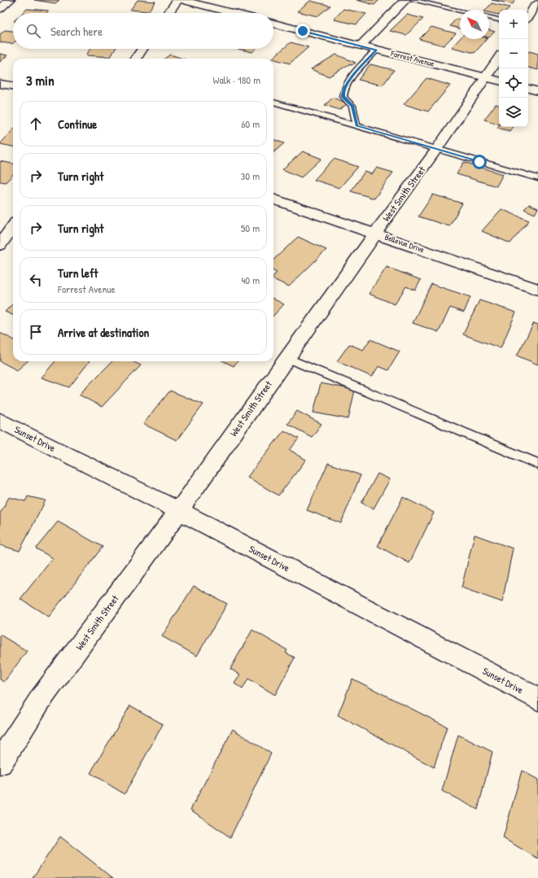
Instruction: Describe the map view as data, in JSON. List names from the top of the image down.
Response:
{
  "streets": {
    "street": [
      "Forrest Avenue",
      "West Smith Street",
      "Bellevue Drive",
      "Sunset Drive"
    ]
  },
  "crossings": [
    ["Forrest Avenue", "West Smith Street"],
    ["West Smith Street", "Bellevue Drive"],
    ["West Smith Street", "Sunset Drive"]
  ],
  "north": "top left",
  "page": {
    "map_buttons": ["+", "−"],
    "search": "Search here",
    "heading": ["3 min", "Walk · 180 m"],
    "list": [
      ["Continue", "60 m"],
      ["Turn right", "30 m"],
      ["Turn right", "50 m"],
      ["Turn left", "Forrest Avenue", "40 m"],
      "Arrive at destination"
    ]
  }
}
